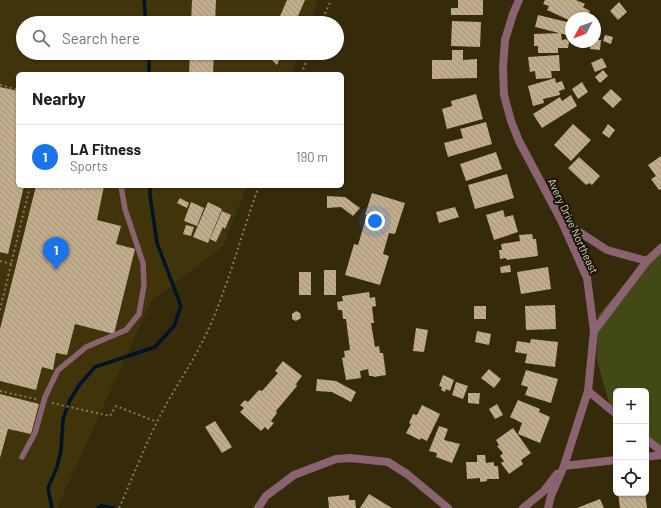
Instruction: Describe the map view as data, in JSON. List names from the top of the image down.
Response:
{
  "streets": {
    "street": ["Avery Drive Northeast"]
  },
  "north": "bottom left",
  "page": {
    "search": "Search here",
    "heading": "Nearby",
    "list": [
      {
        "mark": "1",
        "name": "LA Fitness",
        "note": "Sports",
        "value": "190 m"
      }
    ],
    "pins": "1",
    "map_buttons": ["+", "−"]
  }
}
